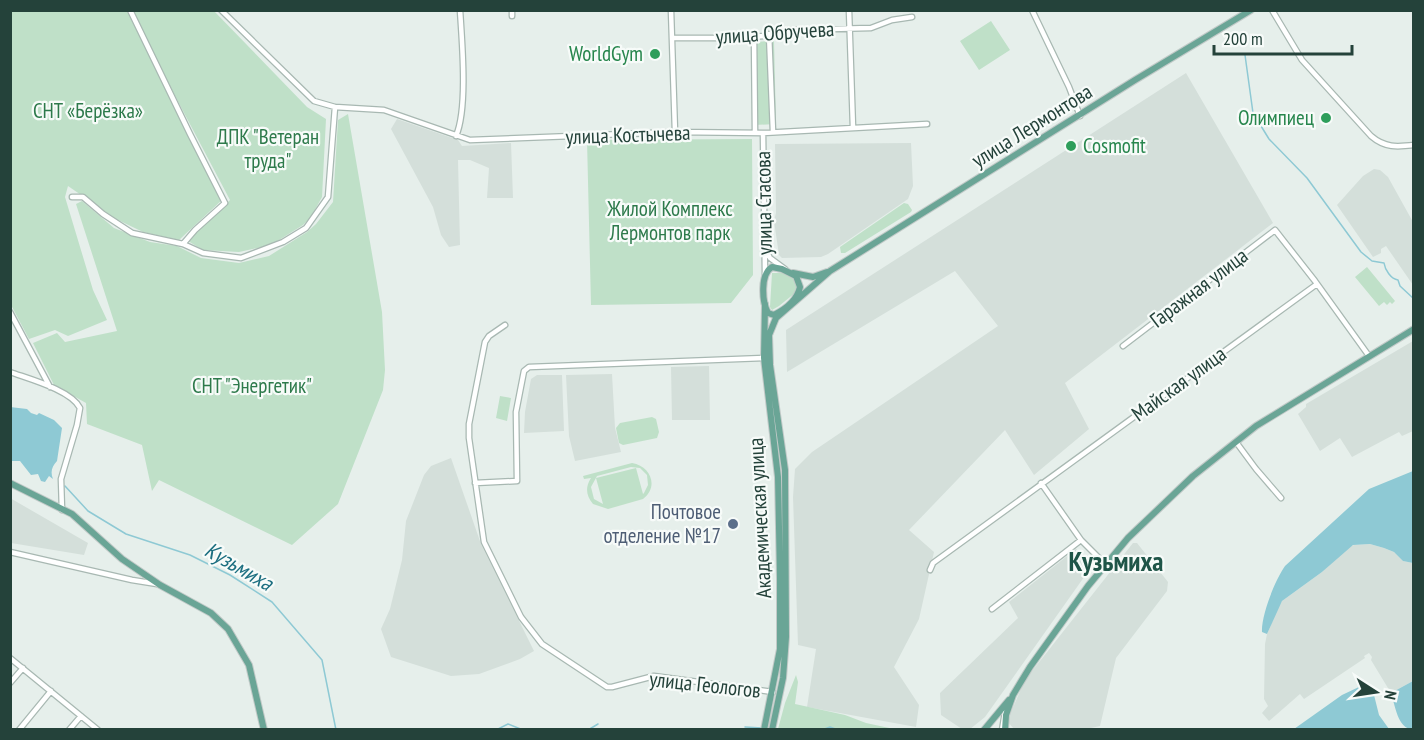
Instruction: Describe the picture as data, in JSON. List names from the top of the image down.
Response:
{
  "streets": {
    "main road": ["улица Лермонтова", "Академическая улица"],
    "street": [
      "улица Обручева",
      "улица Костычева",
      "улица Стасова",
      "Гаражная улица",
      "Майская улица",
      "улица Геологов"
    ]
  },
  "crossings": [
    ["улица Обручева", "улица Стасова"],
    ["улица Лермонтова", "улица Стасова"],
    ["улица Лермонтова", "Академическая улица"],
    ["улица Костычева", "улица Стасова"],
    ["улица Стасова", "Академическая улица"],
    ["Гаражная улица", "Майская улица"],
    ["Академическая улица", "улица Геологов"]
  ],
  "districts": ["Кузьмиха"],
  "water": ["Кузьмиха"],
  "parks": [
    "СНТ «Берёзка»",
    "ДПК \"Ветеран труда\"",
    "Жилой Комплекс Лермонтов парк",
    "СНТ \"Энергетик\""
  ],
  "places": [
    "WorldGym",
    "Олимпиец",
    "Cosmofit",
    "Почтовое отделение №17"
  ],
  "scale_bar": "200 m",
  "north": "right"
}
